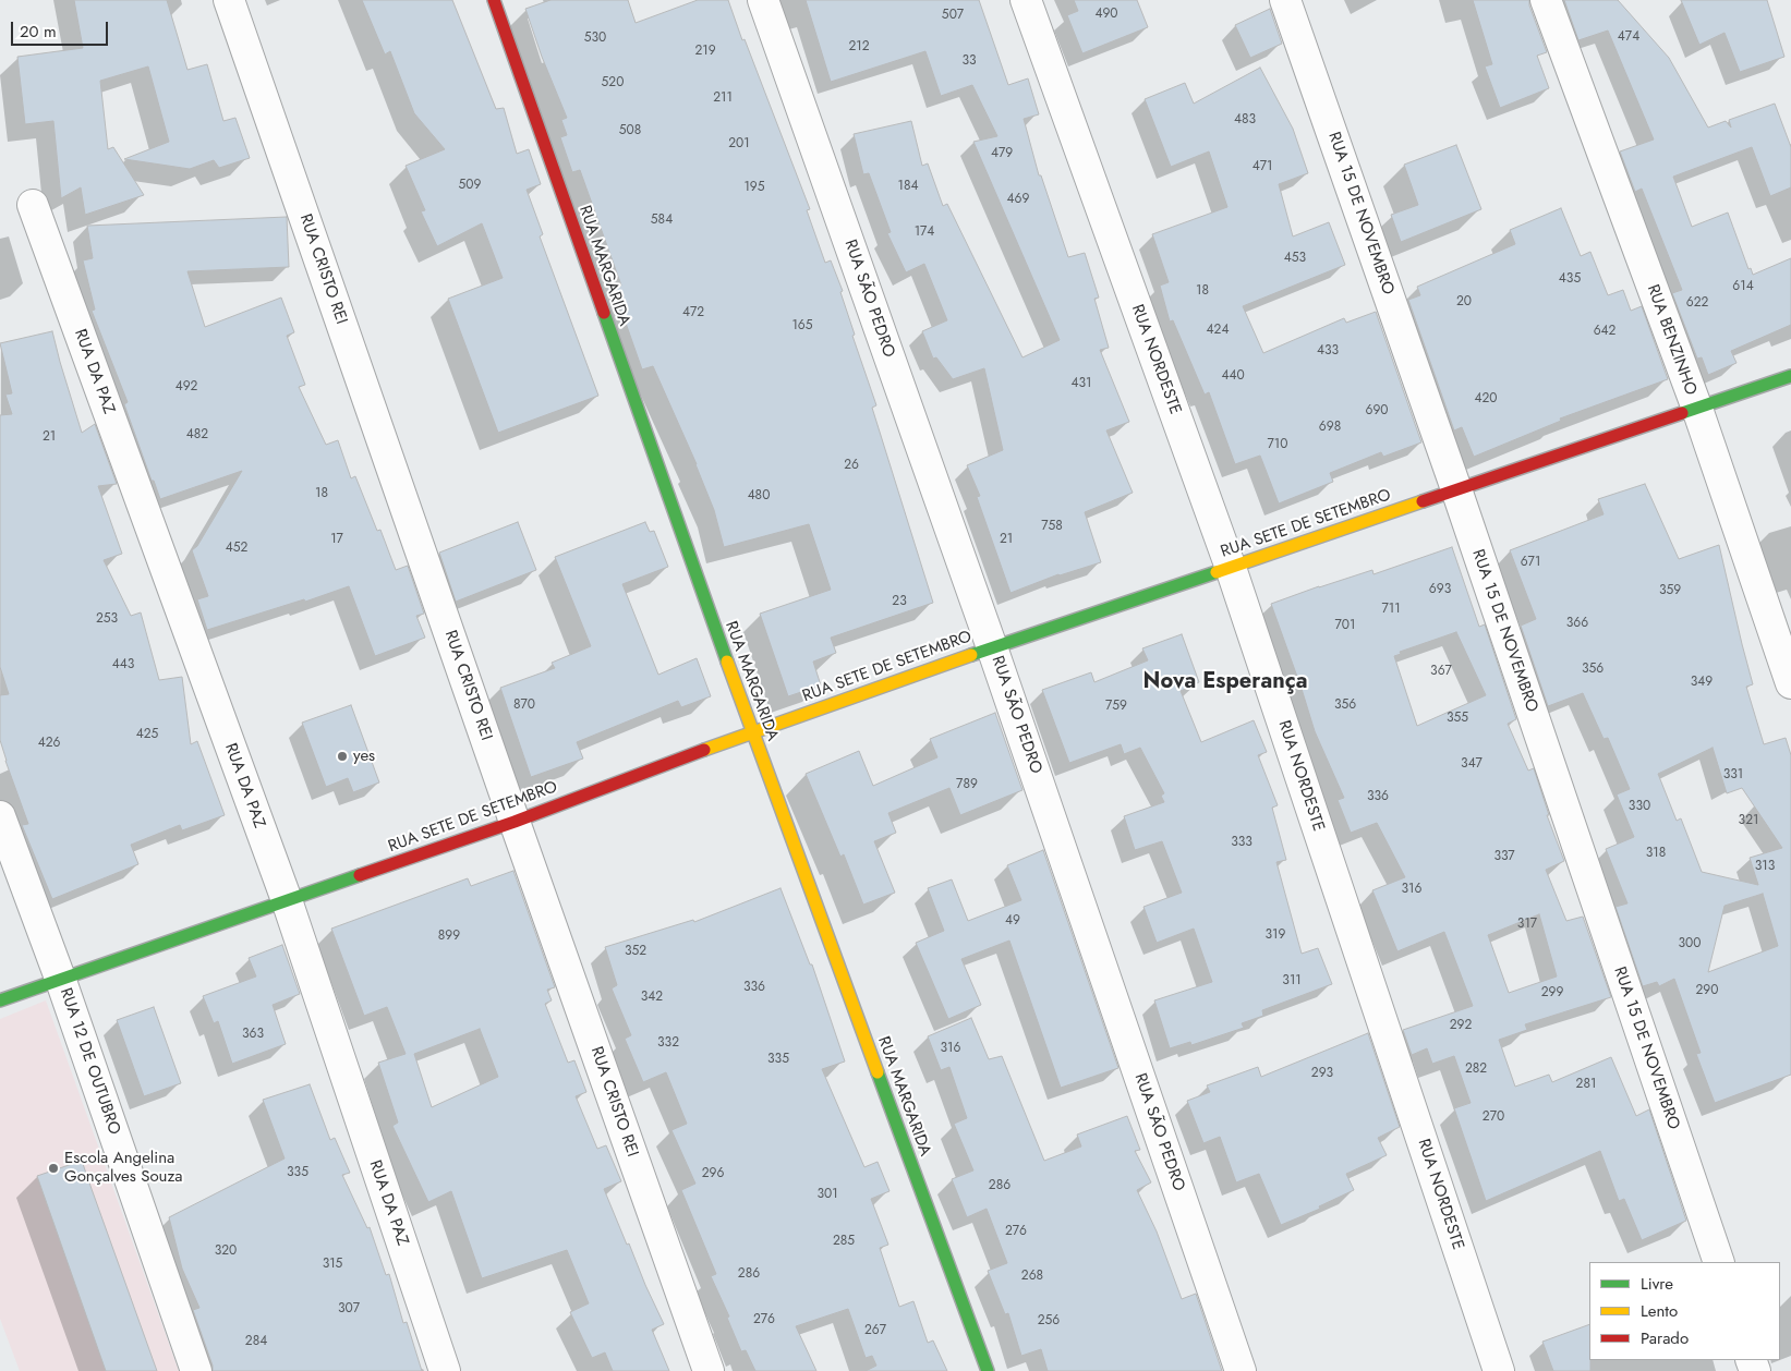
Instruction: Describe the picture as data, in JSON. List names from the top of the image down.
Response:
{
  "streets": {
    "street": [
      "RUA 15 DE NOVEMBRO",
      "RUA MARGARIDA",
      "RUA CRISTO REI",
      "RUA SÃO PEDRO",
      "RUA BENZINHO",
      "RUA NORDESTE",
      "RUA DA PAZ",
      "RUA SETE DE SETEMBRO",
      "RUA 12 DE OUTUBRO"
    ]
  },
  "crossings": [
    ["RUA 15 DE NOVEMBRO", "RUA SETE DE SETEMBRO"],
    ["RUA MARGARIDA", "RUA SETE DE SETEMBRO"],
    ["RUA CRISTO REI", "RUA SETE DE SETEMBRO"],
    ["RUA SÃO PEDRO", "RUA SETE DE SETEMBRO"],
    ["RUA BENZINHO", "RUA SETE DE SETEMBRO"],
    ["RUA NORDESTE", "RUA SETE DE SETEMBRO"],
    ["RUA DA PAZ", "RUA SETE DE SETEMBRO"],
    ["RUA SETE DE SETEMBRO", "RUA 12 DE OUTUBRO"]
  ],
  "districts": ["Nova Esperança"],
  "places": ["yes", "Escola Angelina Gonçalves Souza"],
  "house_numbers": [
    "490",
    "507",
    "474",
    "530",
    "212",
    "219",
    "33",
    "520",
    "211",
    "483",
    "508",
    "201",
    "479",
    "471",
    "509",
    "184",
    "195",
    "469",
    "584",
    "174",
    "453",
    "435",
    "614",
    "18",
    "20",
    "622",
    "472",
    "165",
    "424",
    "642",
    "433",
    "440",
    "431",
    "492",
    "420",
    "690",
    "698",
    "482",
    "21",
    "710",
    "26",
    "18",
    "480",
    "758",
    "17",
    "21",
    "452",
    "671",
    "693",
    "359",
    "23",
    "711",
    "253",
    "366",
    "701",
    "443",
    "356",
    "367",
    "349",
    "870",
    "356",
    "759",
    "355",
    "425",
    "426",
    "347",
    "331",
    "789",
    "336",
    "330",
    "321",
    "333",
    "318",
    "337",
    "313",
    "316",
    "49",
    "317",
    "319",
    "899",
    "300",
    "352",
    "311",
    "336",
    "290",
    "299",
    "342",
    "292",
    "363",
    "332",
    "316",
    "335",
    "282",
    "293",
    "281",
    "270",
    "335",
    "296",
    "286",
    "301",
    "276",
    "285",
    "320",
    "315",
    "286",
    "268",
    "307",
    "276",
    "256",
    "267",
    "284"
  ],
  "legend": ["Livre", "Lento", "Parado"],
  "scale_bar": "20 m"
}
